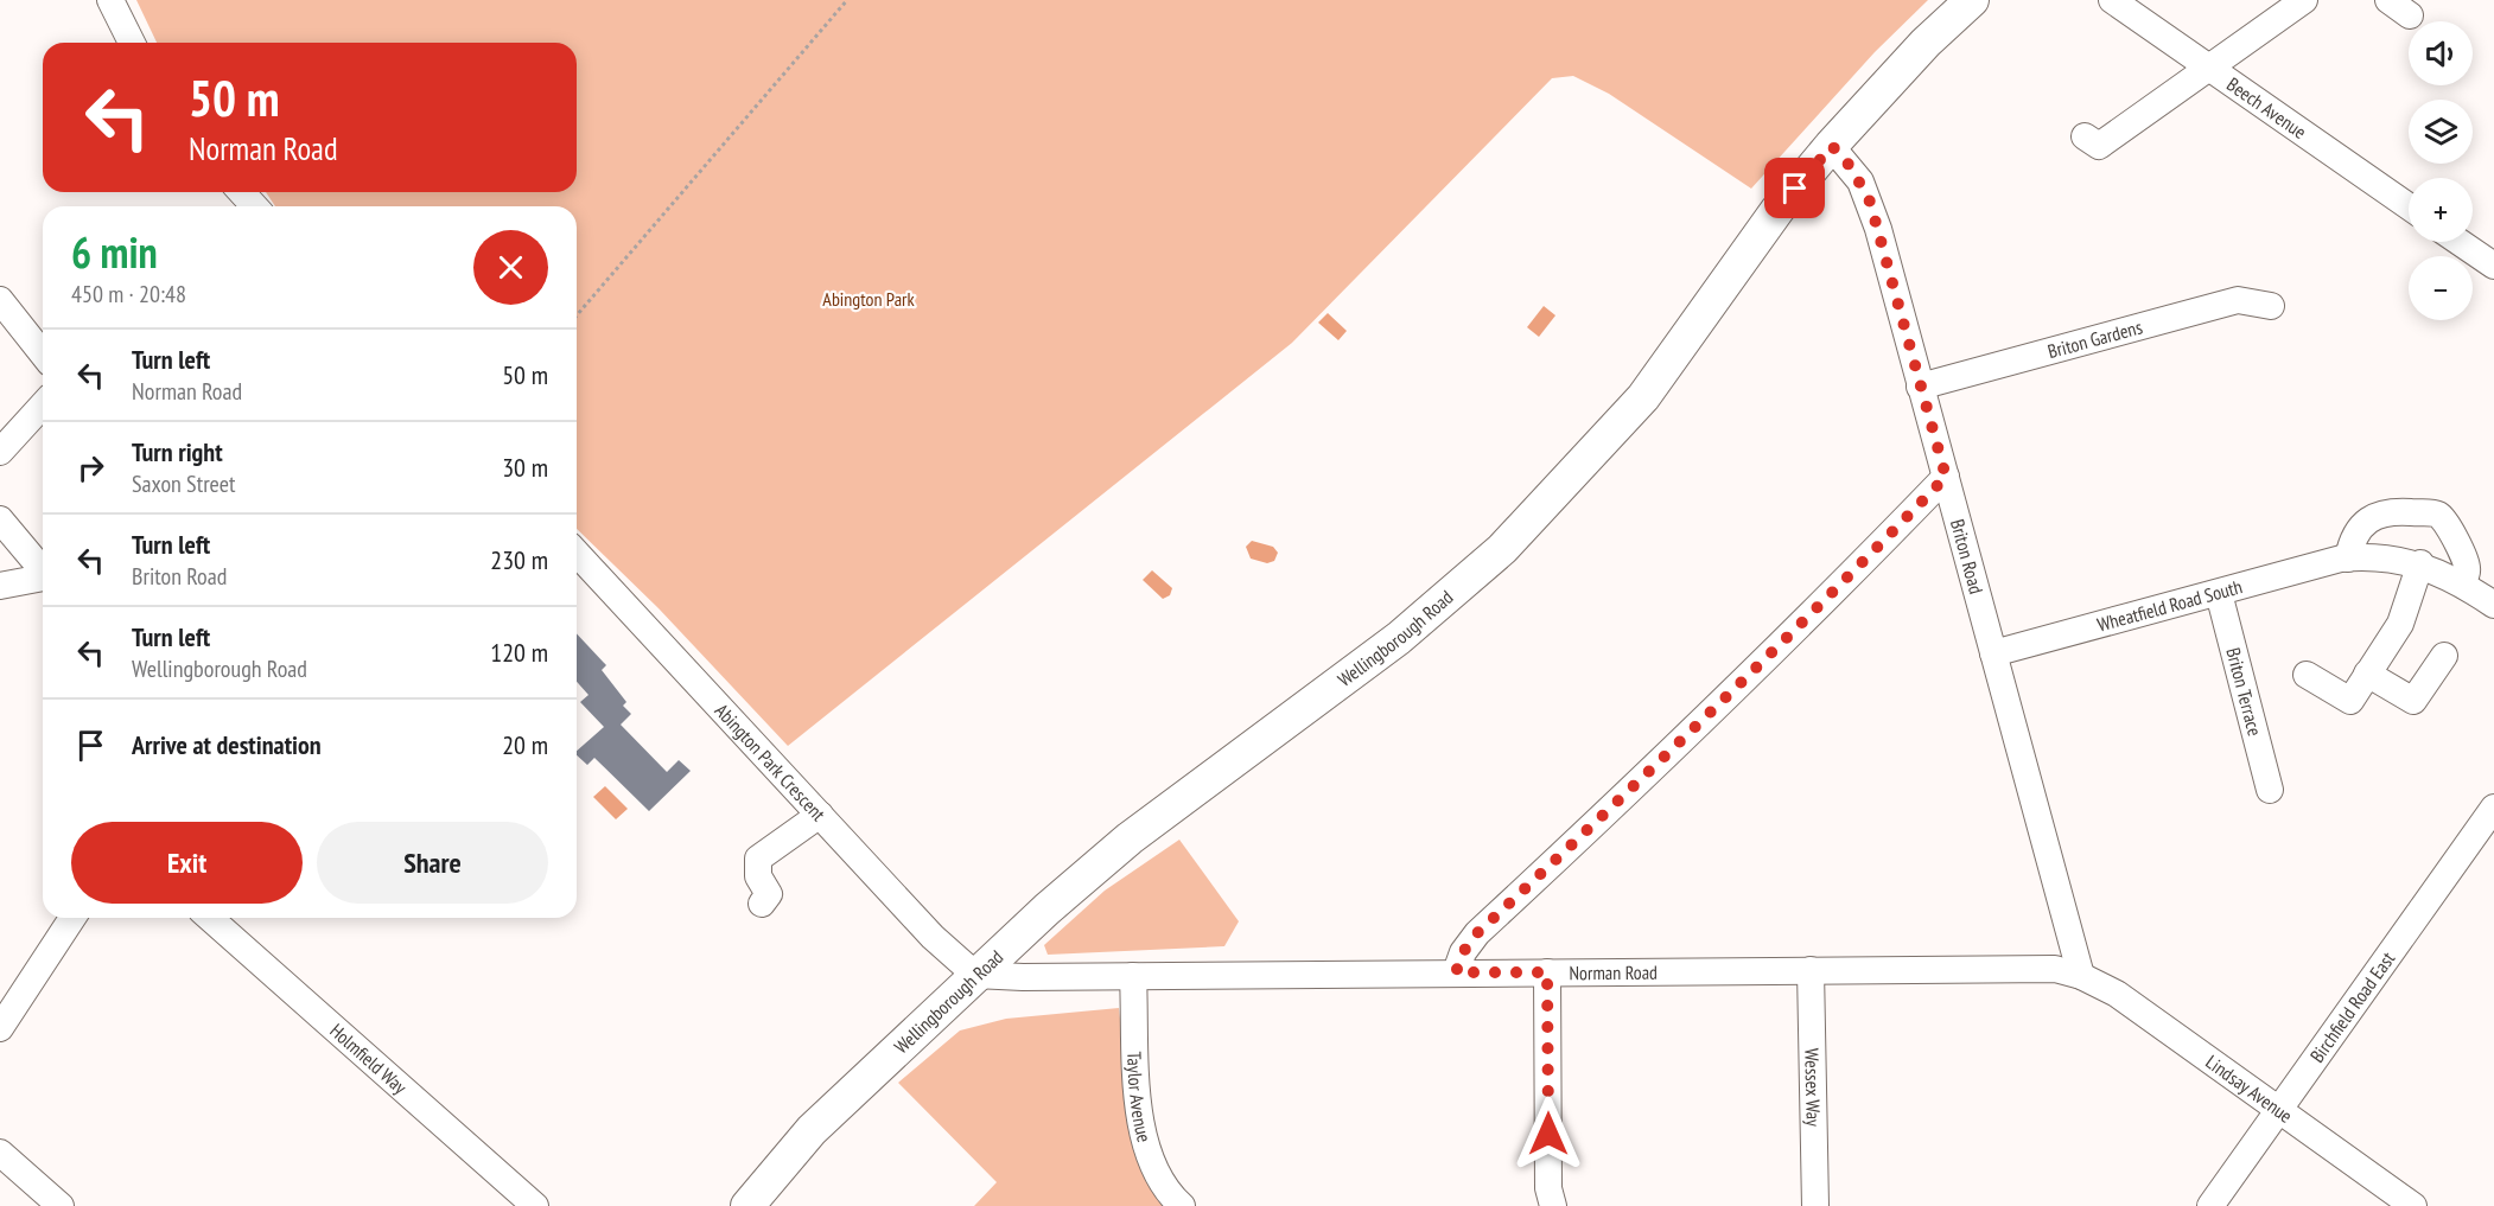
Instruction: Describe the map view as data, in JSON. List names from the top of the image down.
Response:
{
  "streets": {
    "main road": ["Wellingborough Road"],
    "street": [
      "Beech Avenue",
      "Briton Gardens",
      "Briton Road",
      "Wheatfield Road South",
      "Briton Terrace",
      "Abington Park Crescent",
      "Norman Road",
      "Birchfield Road East",
      "Holmfield Way",
      "Wessex Way",
      "Lindsay Avenue",
      "Taylor Avenue"
    ]
  },
  "crossings": [
    ["Briton Gardens", "Briton Road"],
    ["Briton Road", "Wheatfield Road South"],
    ["Briton Road", "Wellingborough Road"],
    ["Briton Road", "Norman Road"],
    ["Briton Road", "Lindsay Avenue"],
    ["Wheatfield Road South", "Briton Terrace"],
    ["Wellingborough Road", "Abington Park Crescent"],
    ["Wellingborough Road", "Norman Road"],
    ["Abington Park Crescent", "Norman Road"],
    ["Norman Road", "Wessex Way"],
    ["Norman Road", "Lindsay Avenue"],
    ["Norman Road", "Taylor Avenue"],
    ["Birchfield Road East", "Lindsay Avenue"]
  ],
  "parks": ["Abington Park"],
  "page": {
    "map_buttons": ["+", "−"],
    "turn": ["50 m", "Norman Road"],
    "heading": ["6 min", "450 m · 20:48"],
    "list": [
      {
        "name": "Turn left",
        "note": "Norman Road",
        "value": "50 m"
      },
      {
        "name": "Turn right",
        "note": "Saxon Street",
        "value": "30 m"
      },
      {
        "name": "Turn left",
        "note": "Briton Road",
        "value": "230 m"
      },
      {
        "name": "Turn left",
        "note": "Wellingborough Road",
        "value": "120 m"
      },
      {
        "name": "Arrive at destination",
        "value": "20 m"
      }
    ],
    "buttons": ["Exit", "Share"]
  }
}
